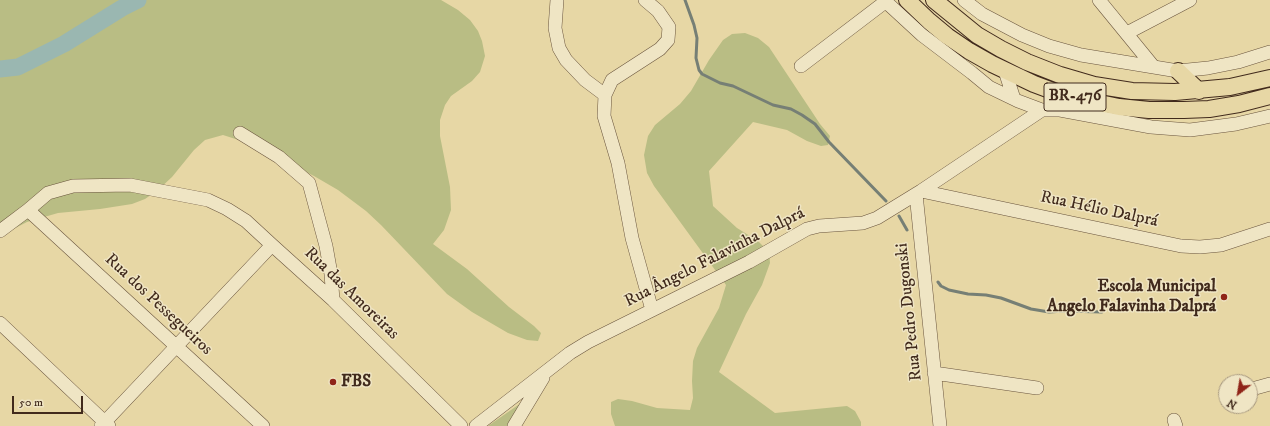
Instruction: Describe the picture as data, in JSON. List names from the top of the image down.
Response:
{
  "streets": {
    "main road": ["BR-476"],
    "street": [
      "Rua Hélio Dalprá",
      "Rua Ângelo Falavinha Dalprá",
      "Rua das Amoreiras",
      "Rua dos Pessegueiros",
      "Rua Pedro Dugonski"
    ]
  },
  "crossings": [
    ["Rua Hélio Dalprá", "Rua Ângelo Falavinha Dalprá"],
    ["Rua Hélio Dalprá", "Rua Pedro Dugonski"],
    ["Rua Ângelo Falavinha Dalprá", "Rua Pedro Dugonski"],
    ["Rua das Amoreiras", "Rua dos Pessegueiros"]
  ],
  "places": ["Escola Municipal Angelo Falavinha Dalprá", "FBS"],
  "scale_bar": "50 m",
  "north": "bottom left"
}
